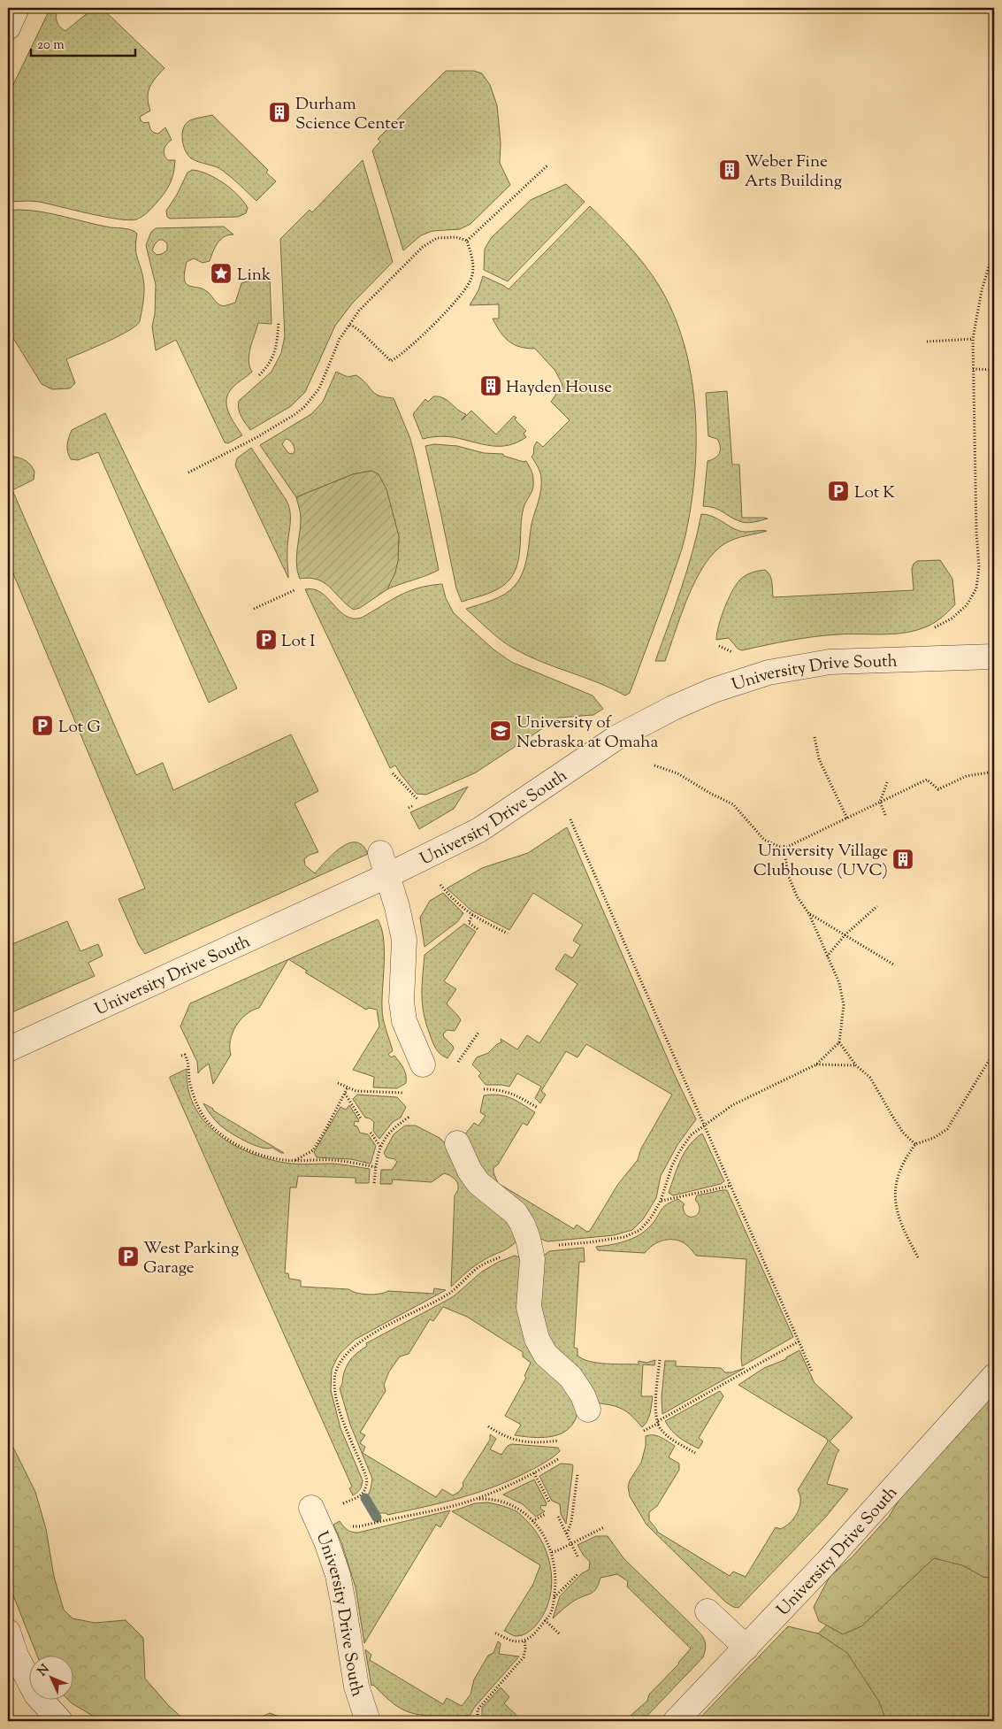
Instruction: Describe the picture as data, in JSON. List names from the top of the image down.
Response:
{
  "streets": {
    "street": ["University Drive South"]
  },
  "places": {
    "building": [
      "Durham Science Center",
      "Weber Fine Arts Building",
      "Hayden House",
      "University Village Clubhouse (UVC)"
    ],
    "place": ["Link"],
    "parking": [
      "Lot K",
      "Lot I",
      "Lot G",
      "West Parking Garage"
    ],
    "school or university": ["University of Nebraska at Omaha"]
  },
  "scale_bar": "20 m",
  "north": "top left"
}
